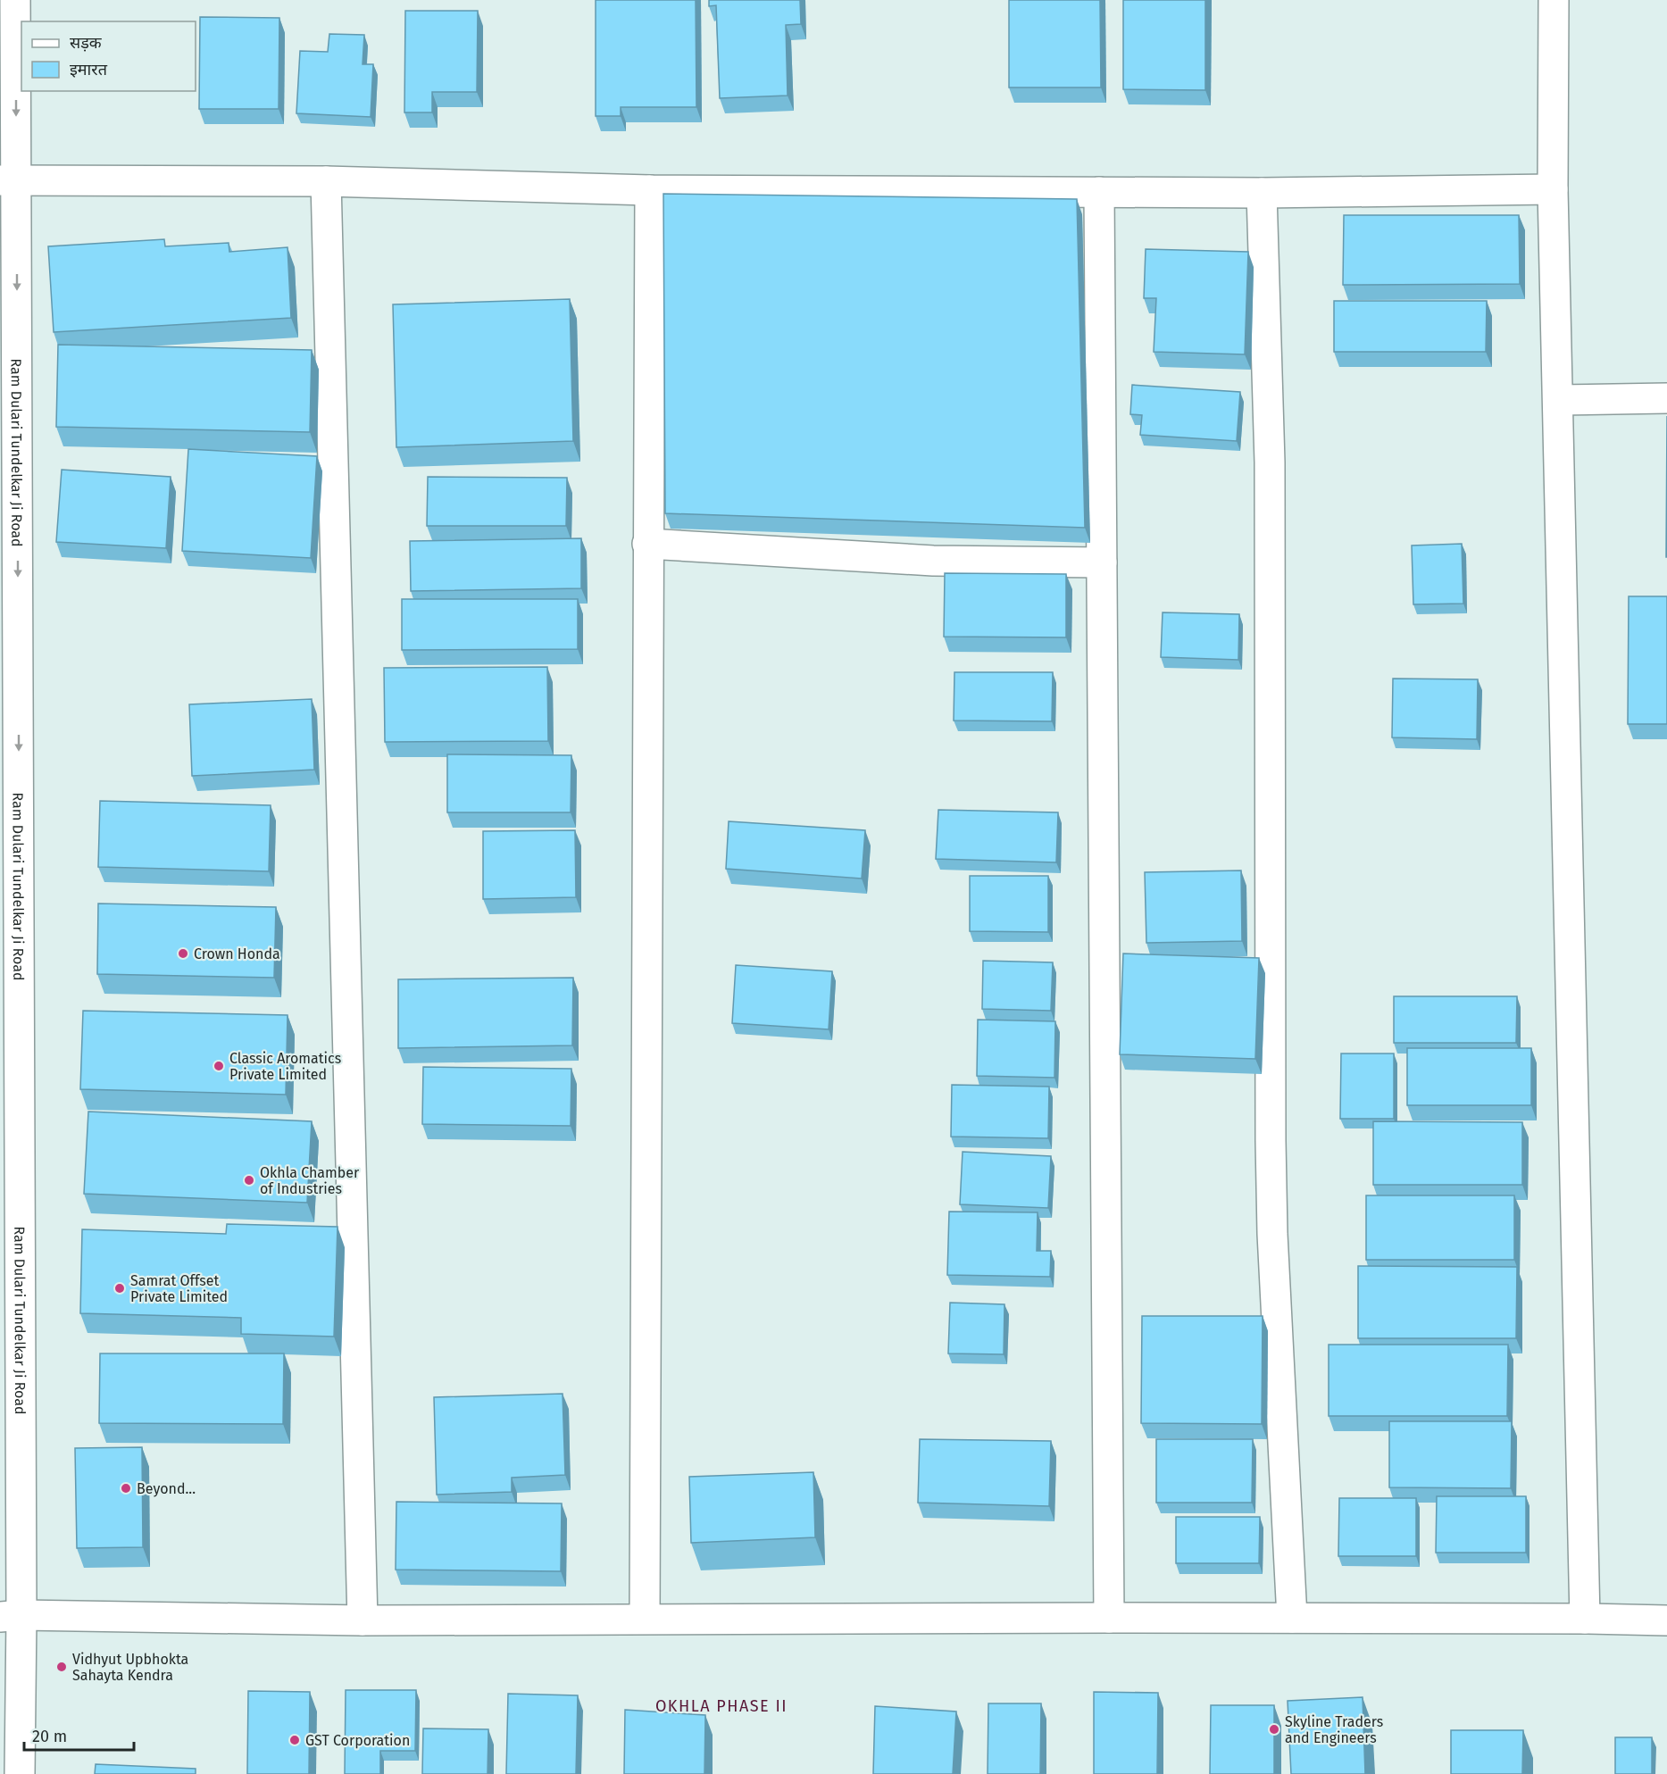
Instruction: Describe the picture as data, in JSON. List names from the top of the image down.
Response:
{
  "streets": {
    "street": ["Ram Dulari Tundelkar Ji Road"]
  },
  "one_way": ["Ram Dulari Tundelkar Ji Road"],
  "districts": ["OKHLA PHASE II"],
  "places": [
    "Crown Honda",
    "Classic Aromatics Private Limited",
    "Okhla Chamber of Industries",
    "Samrat Offset Private Limited",
    "Beyond...",
    "Vidhyut Upbhokta Sahayta Kendra",
    "Skyline Traders and Engineers",
    "GST Corporation"
  ],
  "legend": ["सड़क", "इमारत"],
  "scale_bar": "20 m"
}
